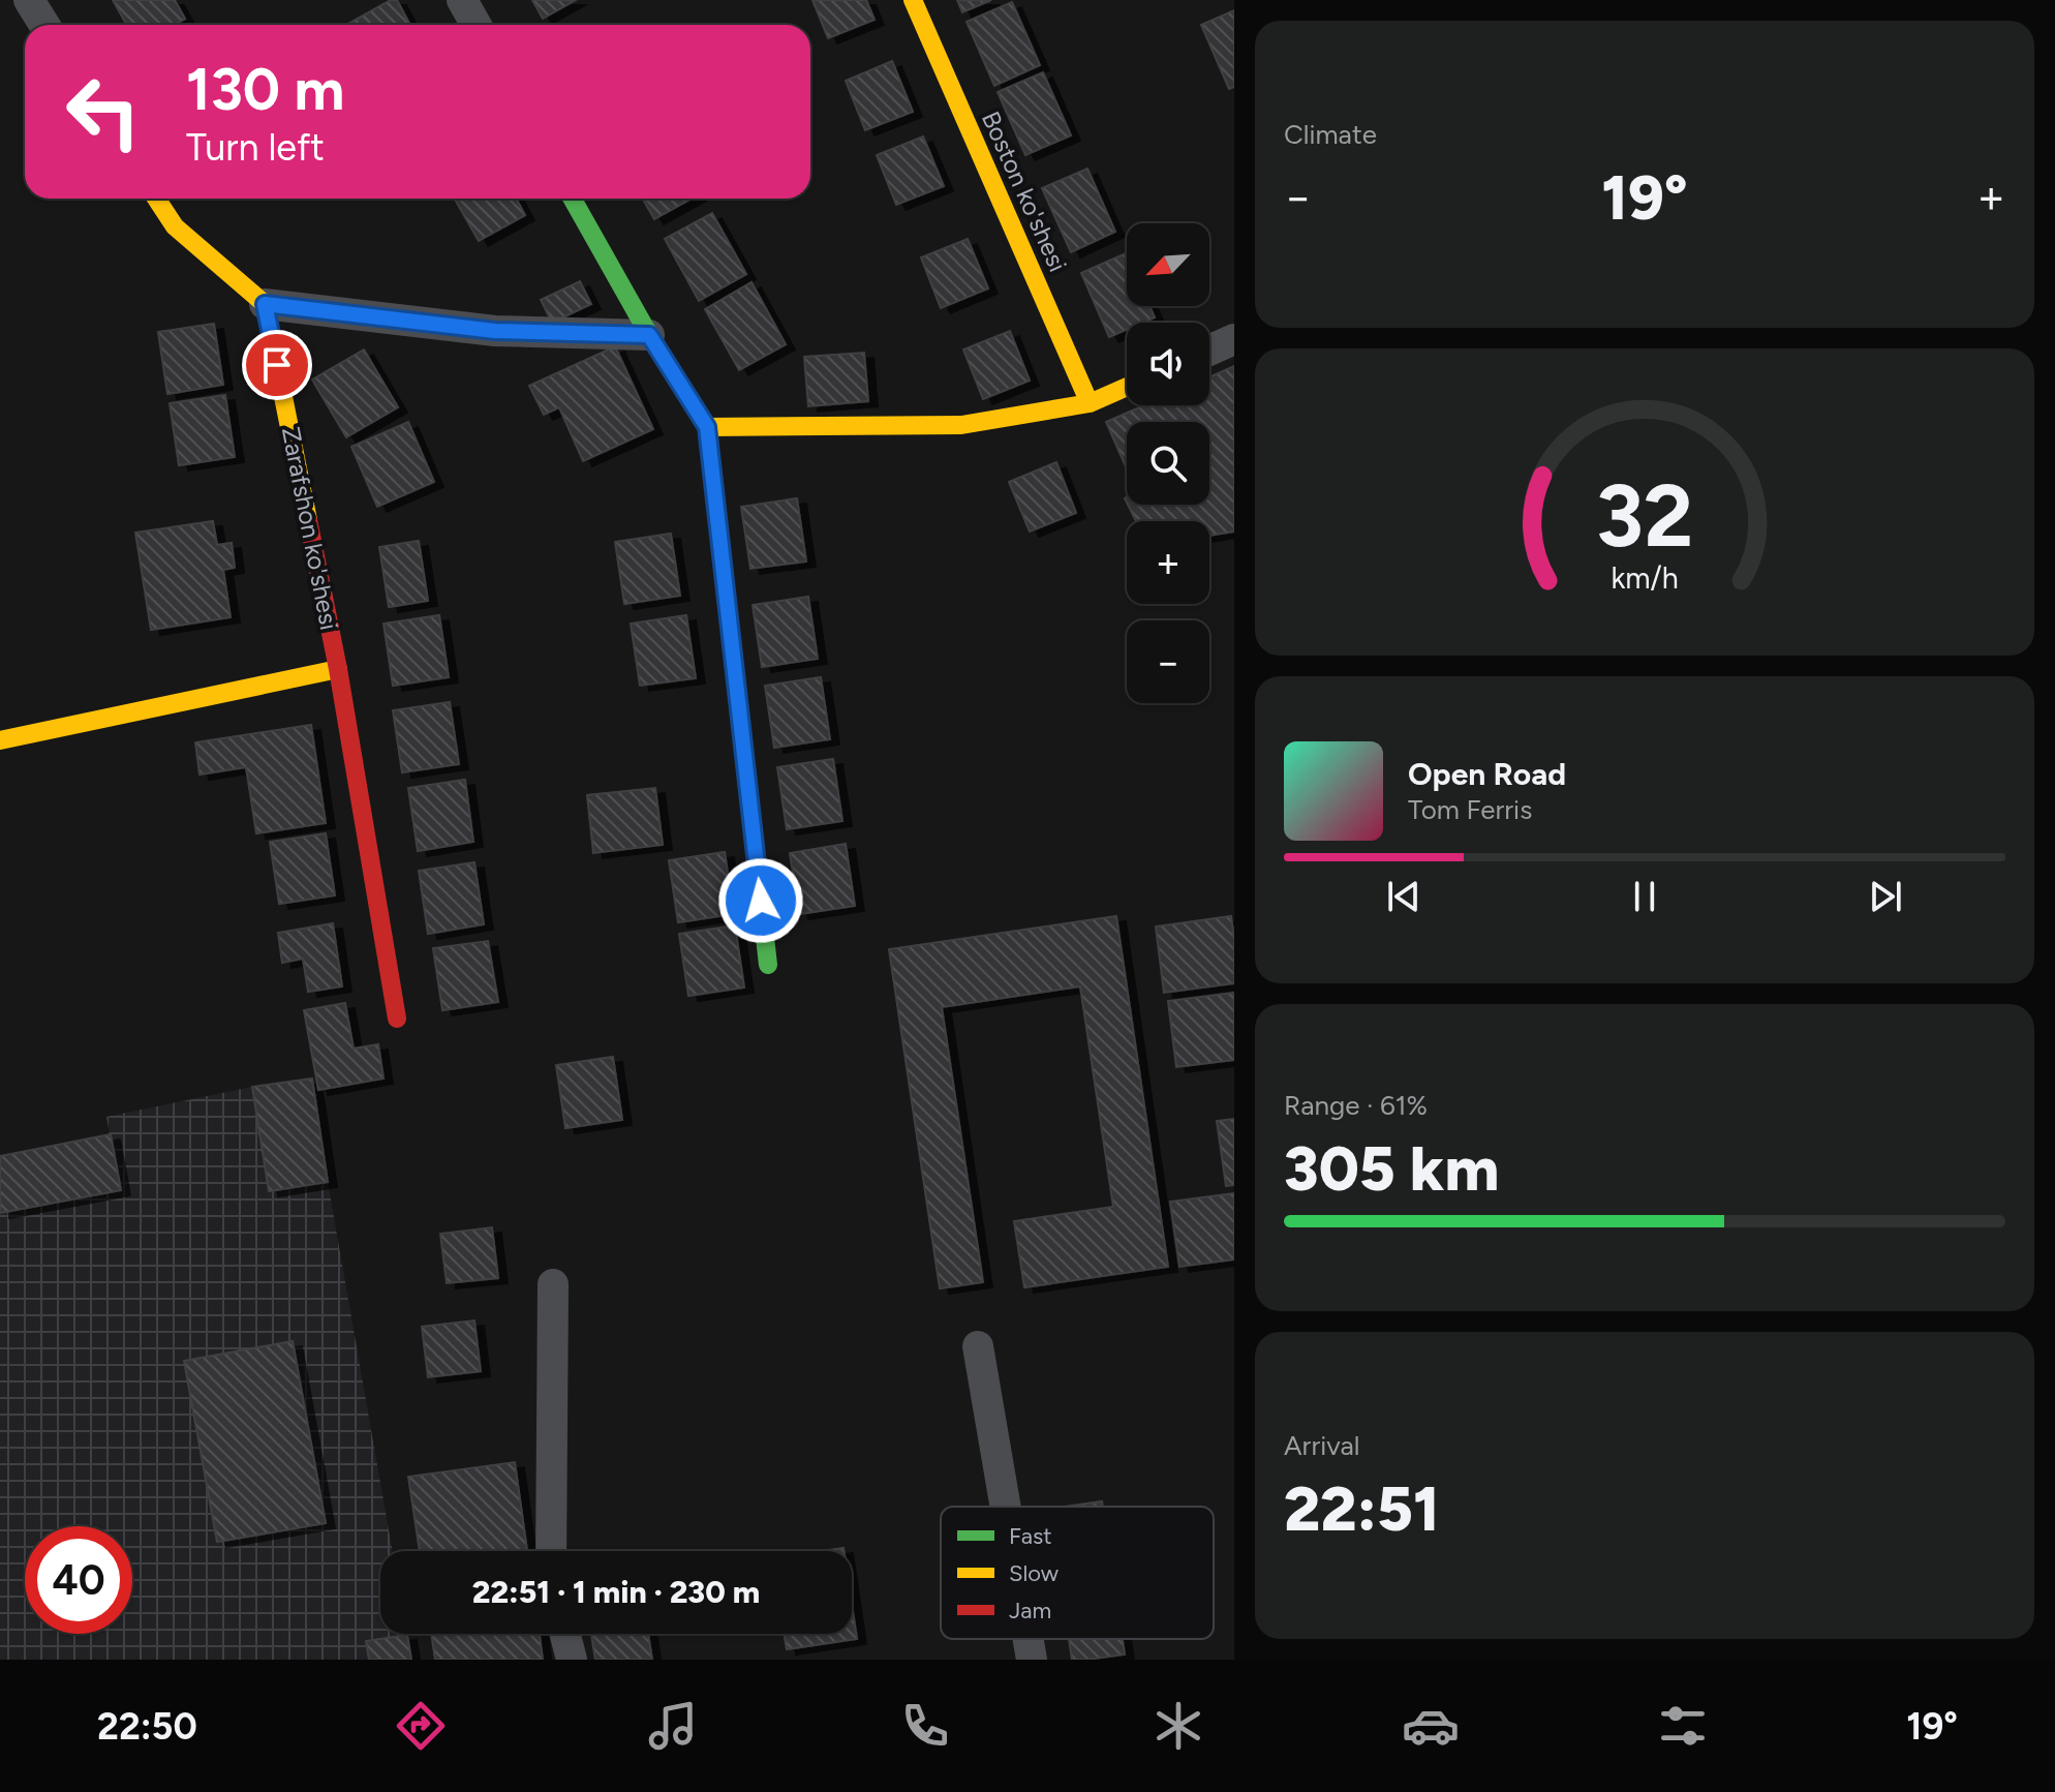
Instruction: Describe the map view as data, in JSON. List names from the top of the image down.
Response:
{
  "streets": {
    "street": ["Boston ko'shesi", "Zarafshon ko'shesi"]
  },
  "legend": ["Fast", "Slow", "Jam"],
  "north": "bottom left",
  "page": {
    "tile": [
      "Climate",
      ["Range · 61%", "305 km"],
      ["Arrival", "22:51"]
    ],
    "turn": ["130 m", "Turn left"],
    "heat": ["−", "19°", "+"],
    "map_buttons": ["+", "−"],
    "song": ["Open Road", "Tom Ferris"],
    "limit": "40",
    "trip": "22:51 · 1 min · 230 m",
    "tabs": ["22:50", "19°"],
    "gauge": ["32", "km/h"]
  }
}
